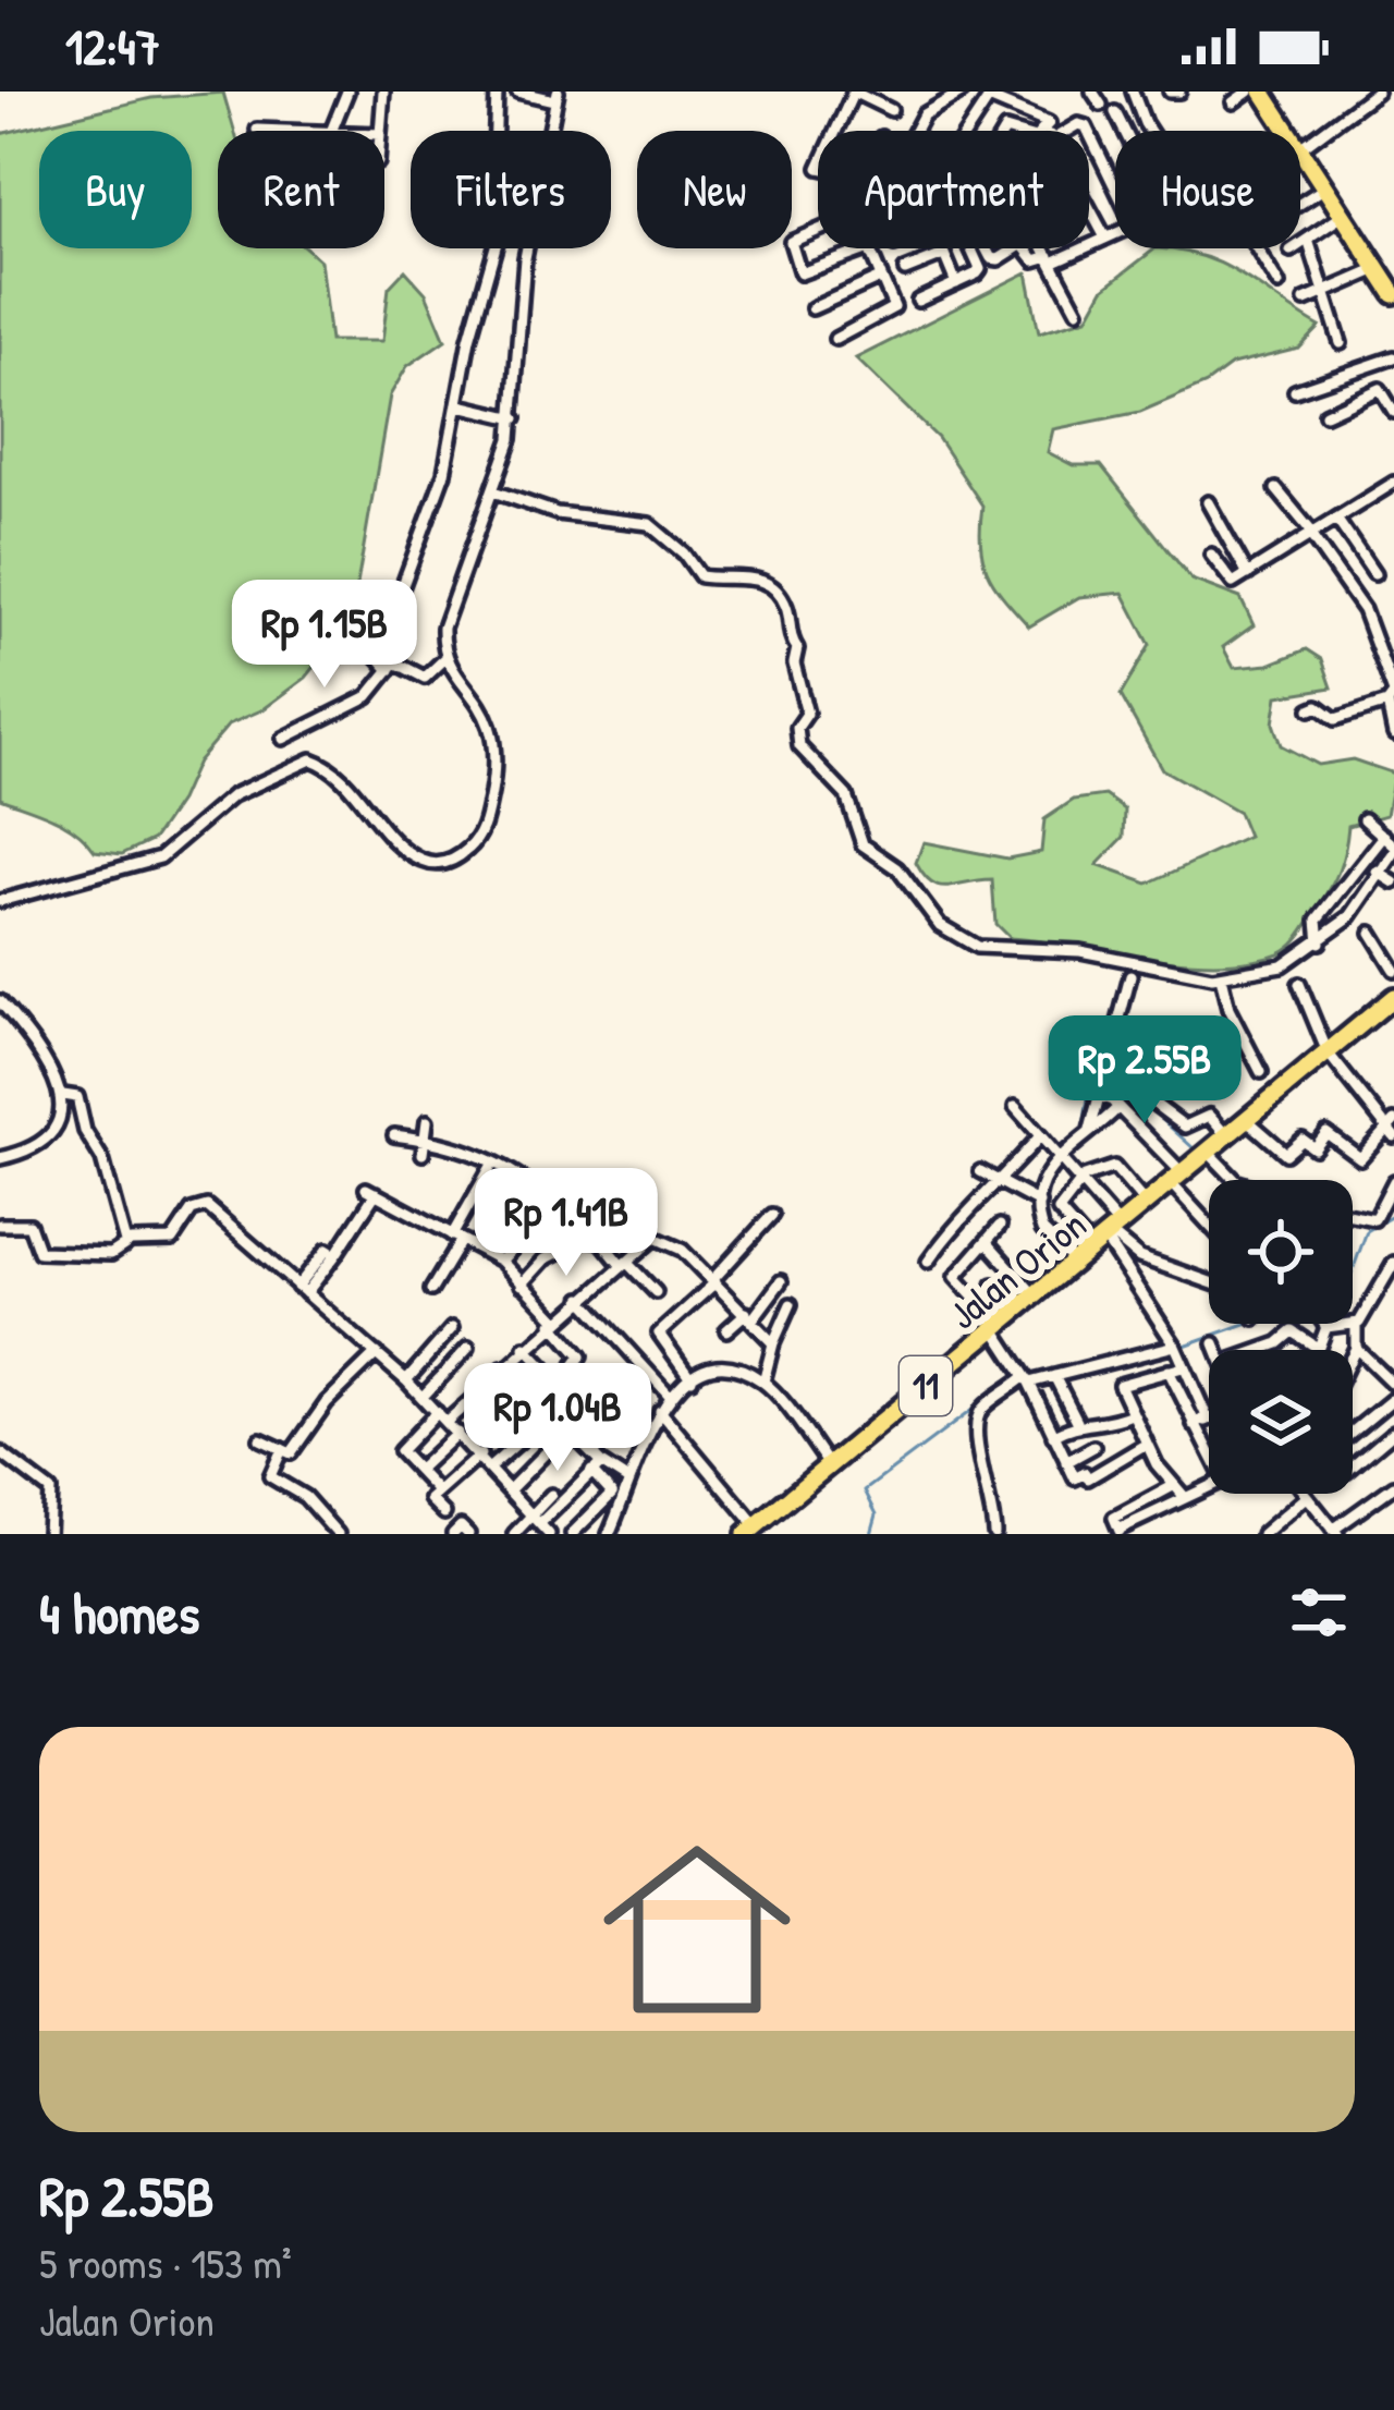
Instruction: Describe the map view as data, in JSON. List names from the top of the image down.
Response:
{
  "streets": {
    "highway": ["Jalan Orion", "11"]
  },
  "crossings": [
    ["Jalan Orion", "11"]
  ],
  "page": {
    "status": "12:47",
    "chip": [
      "Buy",
      "Rent",
      "Filters",
      "New",
      "Apartment",
      "House"
    ],
    "price": [
      "Rp 1.15B",
      "Rp 2.55B",
      "Rp 1.41B",
      "Rp 1.04B"
    ],
    "heading": "4 homes",
    "list": [
      {
        "name": "Rp 2.55B",
        "note": "5 rooms · 153 m² · Jalan Orion"
      }
    ]
  }
}
